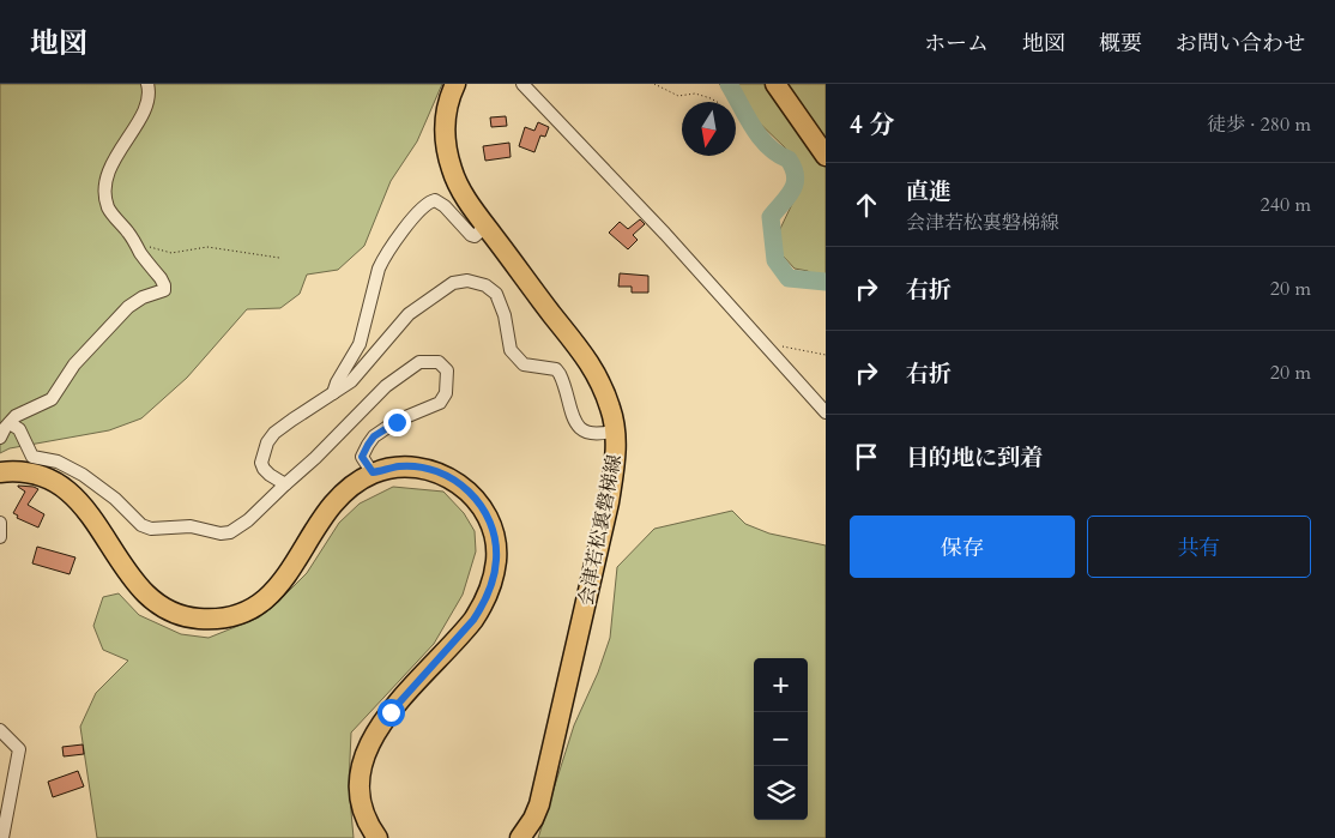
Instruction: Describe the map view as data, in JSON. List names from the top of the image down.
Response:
{
  "streets": {
    "main road": ["会津若松裏磐梯線"]
  },
  "north": "bottom",
  "page": {
    "header": "地図",
    "nav": [
      "ホーム",
      "地図",
      "概要",
      "お問い合わせ"
    ],
    "heading": ["4 分", "徒歩 · 280 m"],
    "list": [
      ["直進", "会津若松裏磐梯線", "240 m"],
      ["右折", "20 m"],
      ["右折", "20 m"],
      "目的地に到着"
    ],
    "buttons": ["保存", "共有"],
    "map_buttons": ["+", "−"]
  }
}
